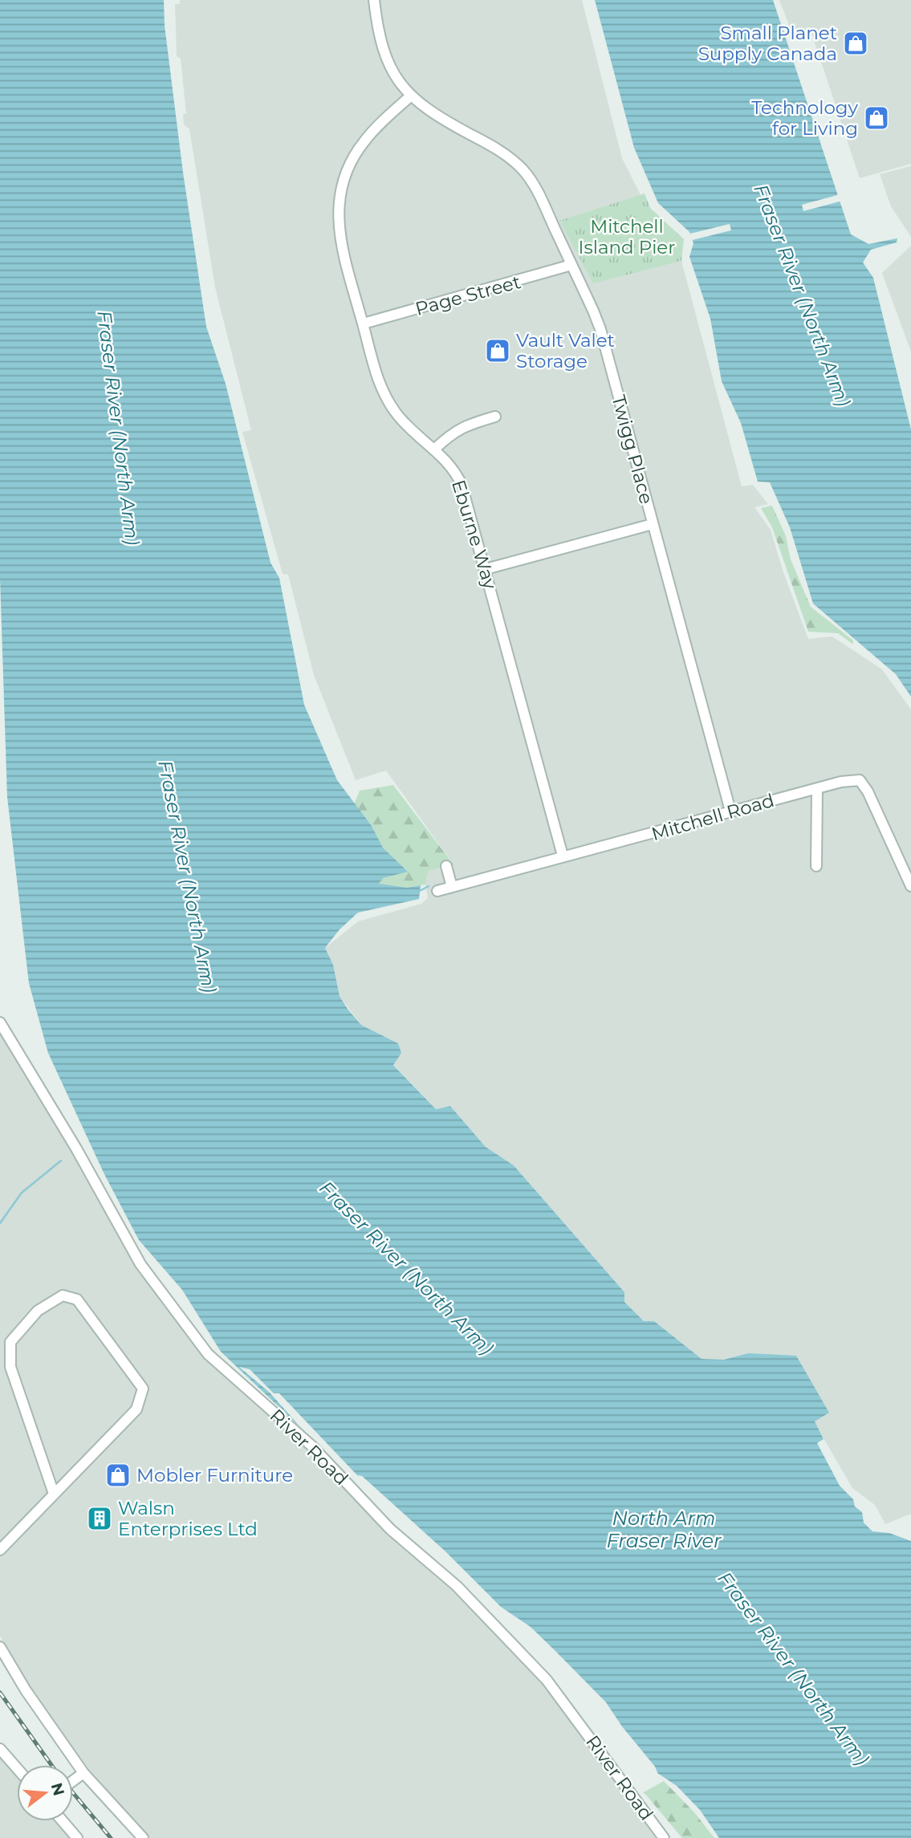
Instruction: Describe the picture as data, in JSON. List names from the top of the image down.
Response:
{
  "streets": {
    "street": [
      "Page Street",
      "Twigg Place",
      "Eburne Way",
      "Mitchell Road",
      "River Road"
    ]
  },
  "crossings": [
    ["Page Street", "Twigg Place"],
    ["Page Street", "Eburne Way"],
    ["Twigg Place", "Eburne Way"],
    ["Twigg Place", "Mitchell Road"],
    ["Eburne Way", "Mitchell Road"]
  ],
  "water": ["Fraser River (North Arm)", "North Arm Fraser River"],
  "parks": ["Mitchell Island Pier"],
  "places": {
    "shop": [
      "Small Planet Supply Canada",
      "Technology for Living",
      "Vault Valet Storage",
      "Mobler Furniture"
    ],
    "building": ["Walsn Enterprises Ltd"]
  },
  "north": "right"
}
